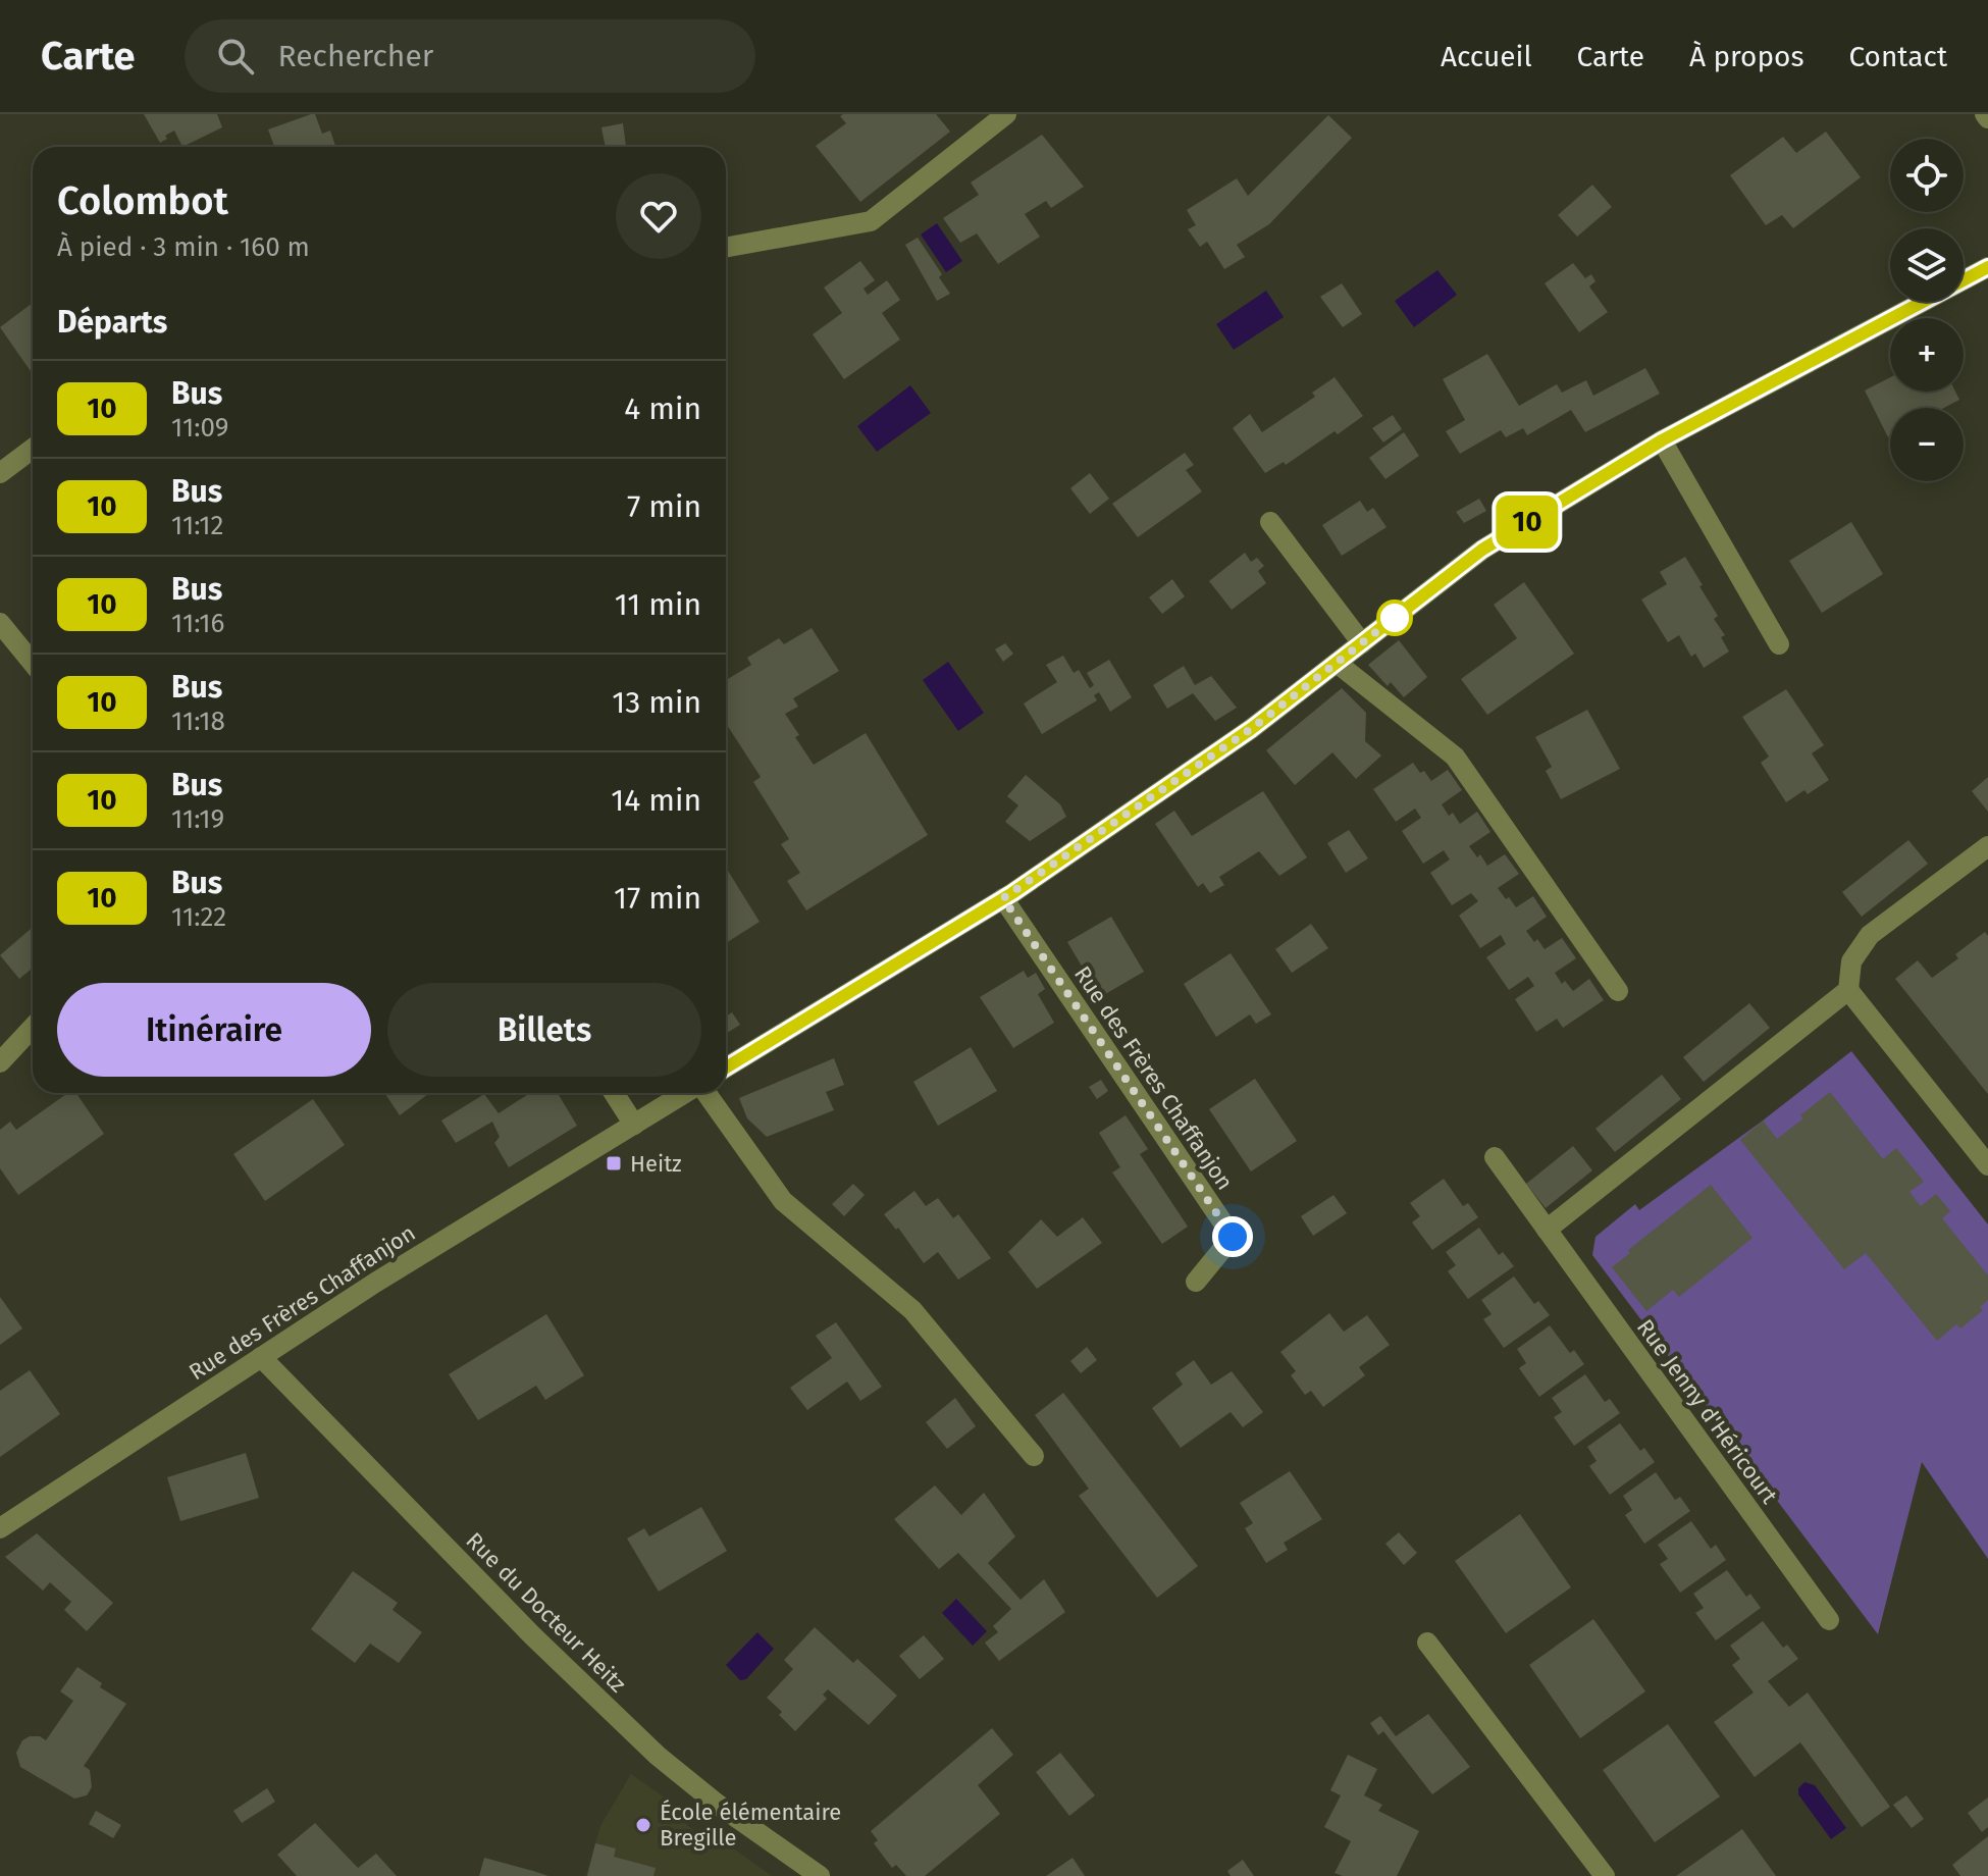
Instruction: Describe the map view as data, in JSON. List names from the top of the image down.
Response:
{
  "streets": {
    "street": ["Rue des Frères Chaffanjon", "Rue Jenny d'Héricourt", "Rue du Docteur Heitz"]
  },
  "crossings": [
    ["Rue des Frères Chaffanjon", "Rue du Docteur Heitz"]
  ],
  "places": {
    "transit": ["Heitz"],
    "other": ["École élémentaire Bregille"]
  },
  "lines": ["bus line 10"],
  "page": {
    "header": "Carte",
    "search": "Rechercher",
    "nav": [
      "Accueil",
      "Carte",
      "À propos",
      "Contact"
    ],
    "on_map": "10",
    "map_buttons": ["+", "−"],
    "heading": [
      ["Colombot", "À pied · 3 min · 160 m"],
      "Départs"
    ],
    "list": [
      {
        "mark": "10",
        "name": "Bus",
        "note": "11:09",
        "value": "4 min"
      },
      {
        "mark": "10",
        "name": "Bus",
        "note": "11:12",
        "value": "7 min"
      },
      {
        "mark": "10",
        "name": "Bus",
        "note": "11:16",
        "value": "11 min"
      },
      {
        "mark": "10",
        "name": "Bus",
        "note": "11:18",
        "value": "13 min"
      },
      {
        "mark": "10",
        "name": "Bus",
        "note": "11:19",
        "value": "14 min"
      },
      {
        "mark": "10",
        "name": "Bus",
        "note": "11:22",
        "value": "17 min"
      }
    ],
    "buttons": ["Itinéraire", "Billets"]
  }
}
